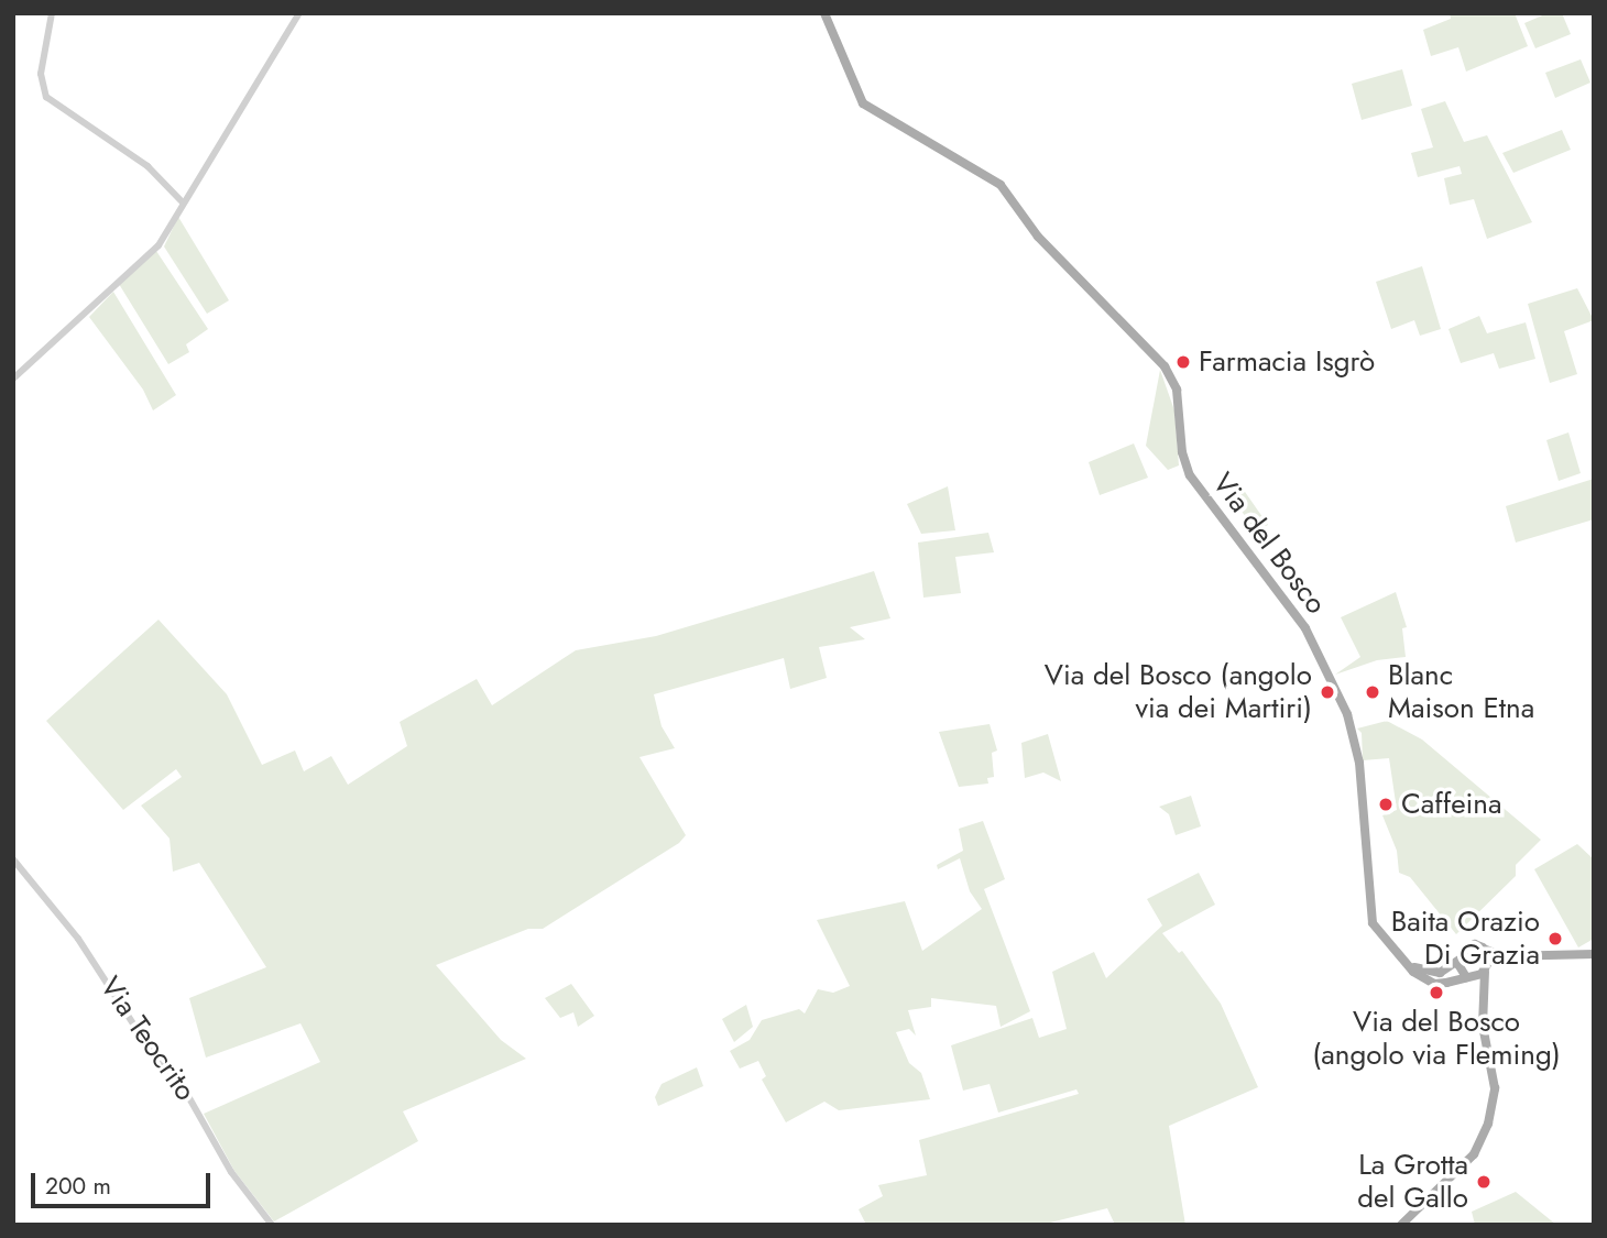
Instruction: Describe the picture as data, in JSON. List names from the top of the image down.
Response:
{
  "streets": {
    "main road": ["Via del Bosco"],
    "street": ["Via Teocrito"]
  },
  "places": [
    "Farmacia Isgrò",
    "Via del Bosco (angolo via dei Martiri)",
    "Blanc Maison Etna",
    "Caffeina",
    "Baita Orazio Di Grazia",
    "Via del Bosco (angolo via Fleming)",
    "La Grotta del Gallo"
  ],
  "scale_bar": "200 m"
}
